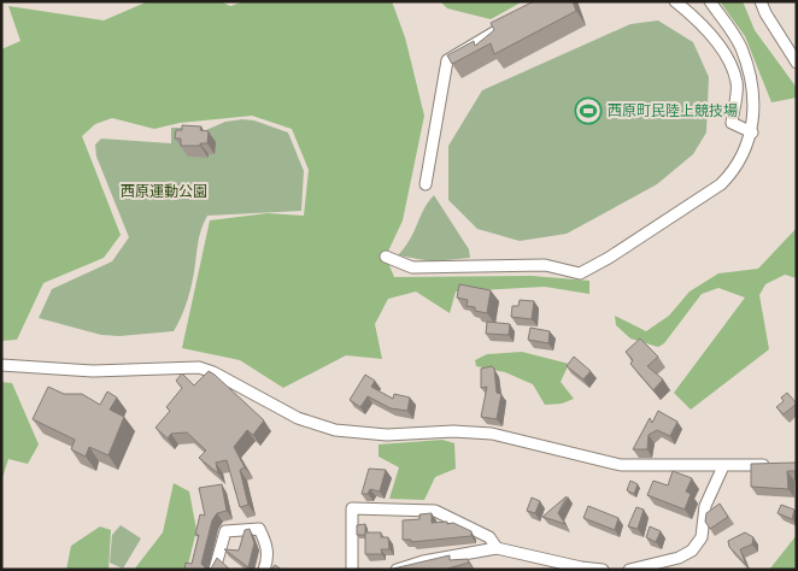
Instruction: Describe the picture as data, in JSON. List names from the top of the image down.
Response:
{
  "parks": ["西原運動公園"],
  "places": {
    "sports": ["西原町民陸上競技場"]
  }
}
